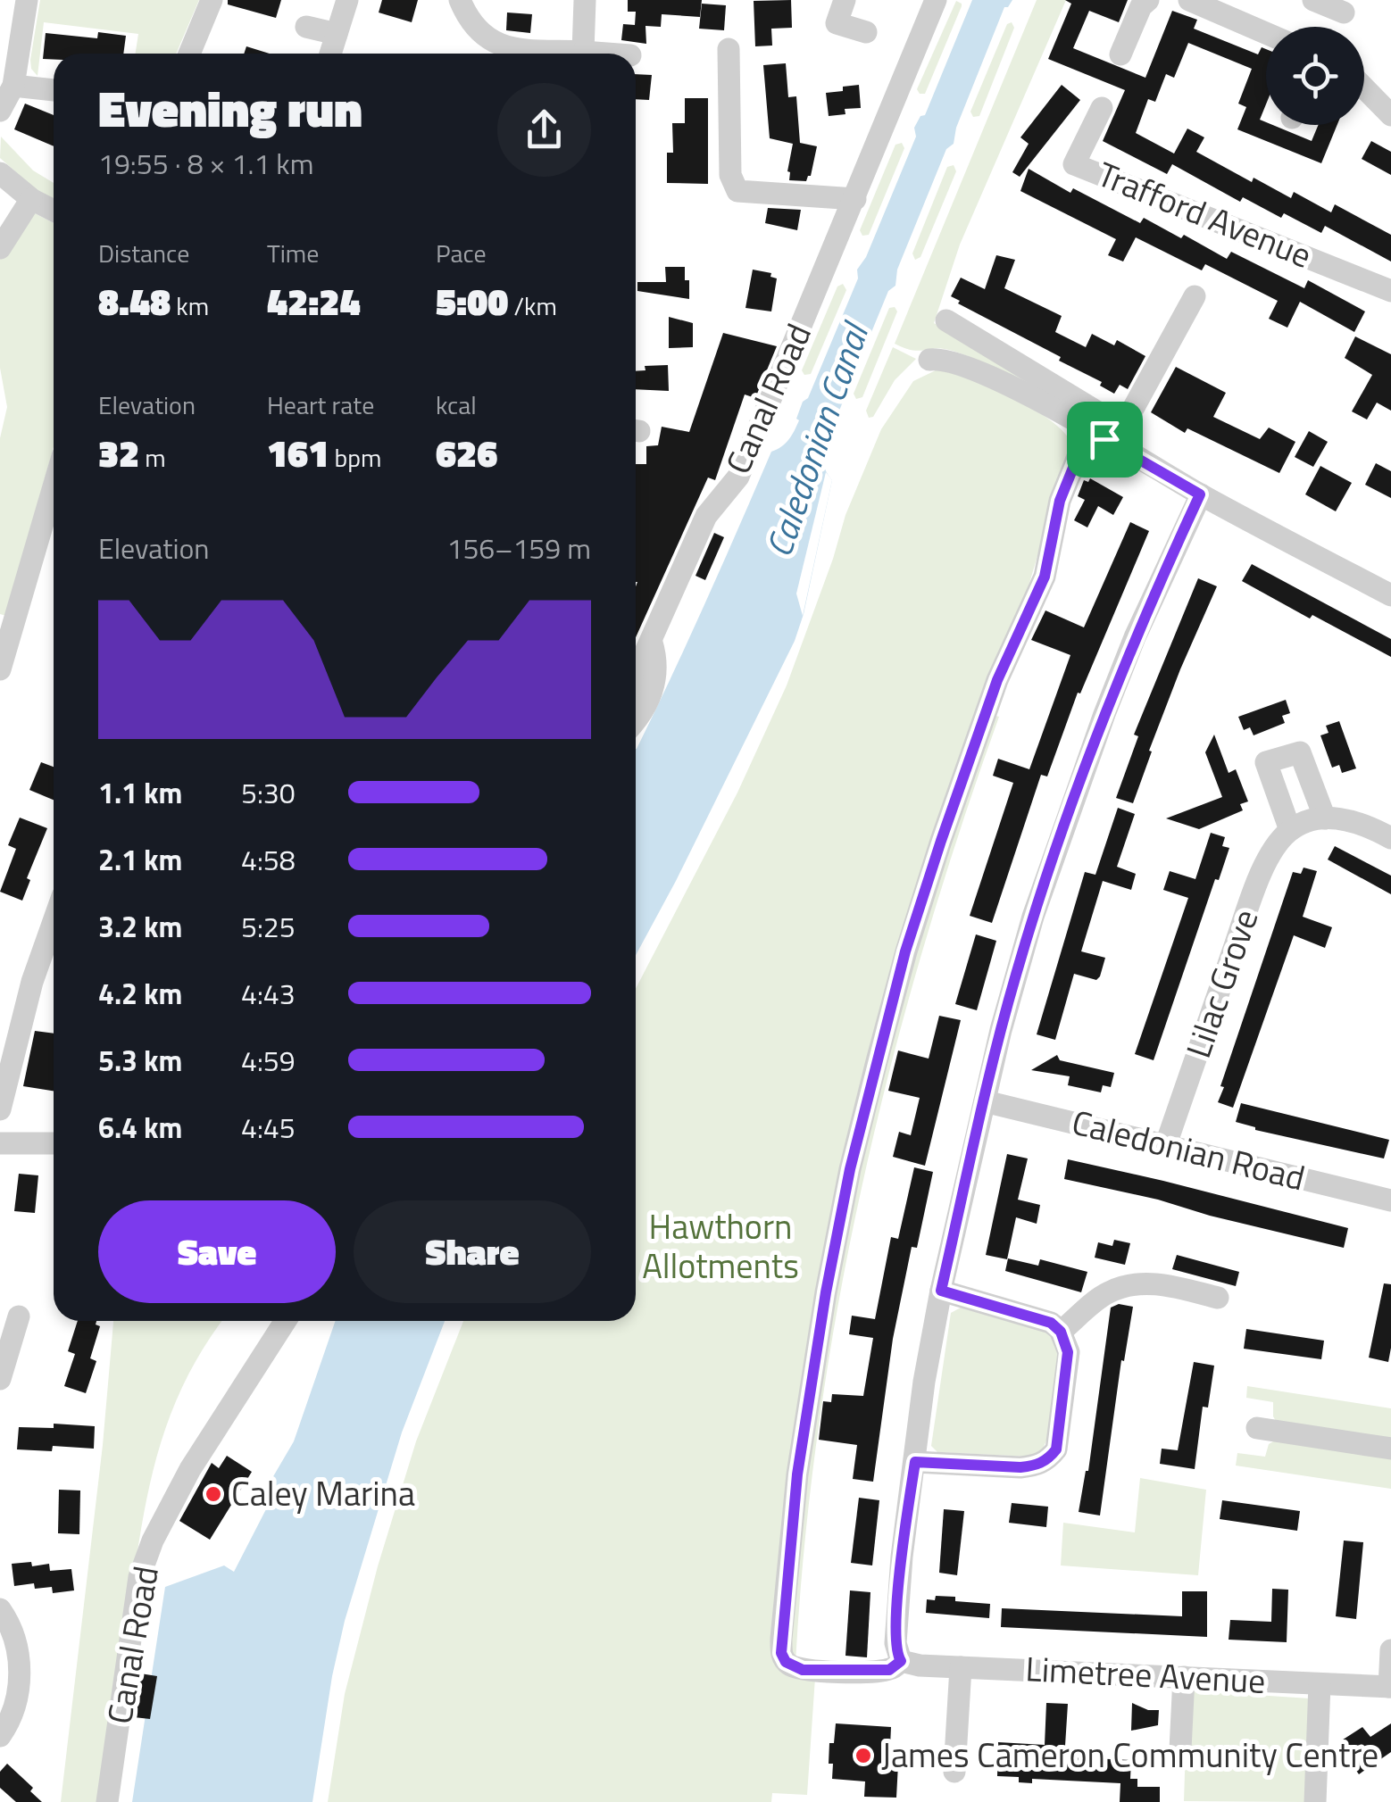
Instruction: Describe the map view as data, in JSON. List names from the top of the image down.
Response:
{
  "streets": {
    "street": [
      "Trafford Avenue",
      "Canal Road",
      "Lilac Grove",
      "Caledonian Road",
      "Limetree Avenue"
    ]
  },
  "crossings": [
    ["Lilac Grove", "Caledonian Road"]
  ],
  "water": ["Caledonian Canal"],
  "parks": ["Hawthorn Allotments"],
  "places": ["Caley Marina", "James Cameron Community Centre"],
  "page": {
    "heading": ["Evening run", "19:55 · 8 × 1.1 km"],
    "stats": [
      ["Distance", "8.48 km"],
      ["Time", "42:24"],
      ["Pace", "5:00 /km"],
      ["Elevation", "32 m"],
      ["Heart rate", "161 bpm"],
      ["kcal", "626"]
    ],
    "chart": ["Elevation", "156–159 m"],
    "list": [
      {
        "name": "1.1 km",
        "note": "5:30"
      },
      {
        "name": "2.1 km",
        "note": "4:58"
      },
      {
        "name": "3.2 km",
        "note": "5:25"
      },
      {
        "name": "4.2 km",
        "note": "4:43"
      },
      {
        "name": "5.3 km",
        "note": "4:59"
      },
      {
        "name": "6.4 km",
        "note": "4:45"
      }
    ],
    "buttons": ["Save", "Share"]
  }
}
